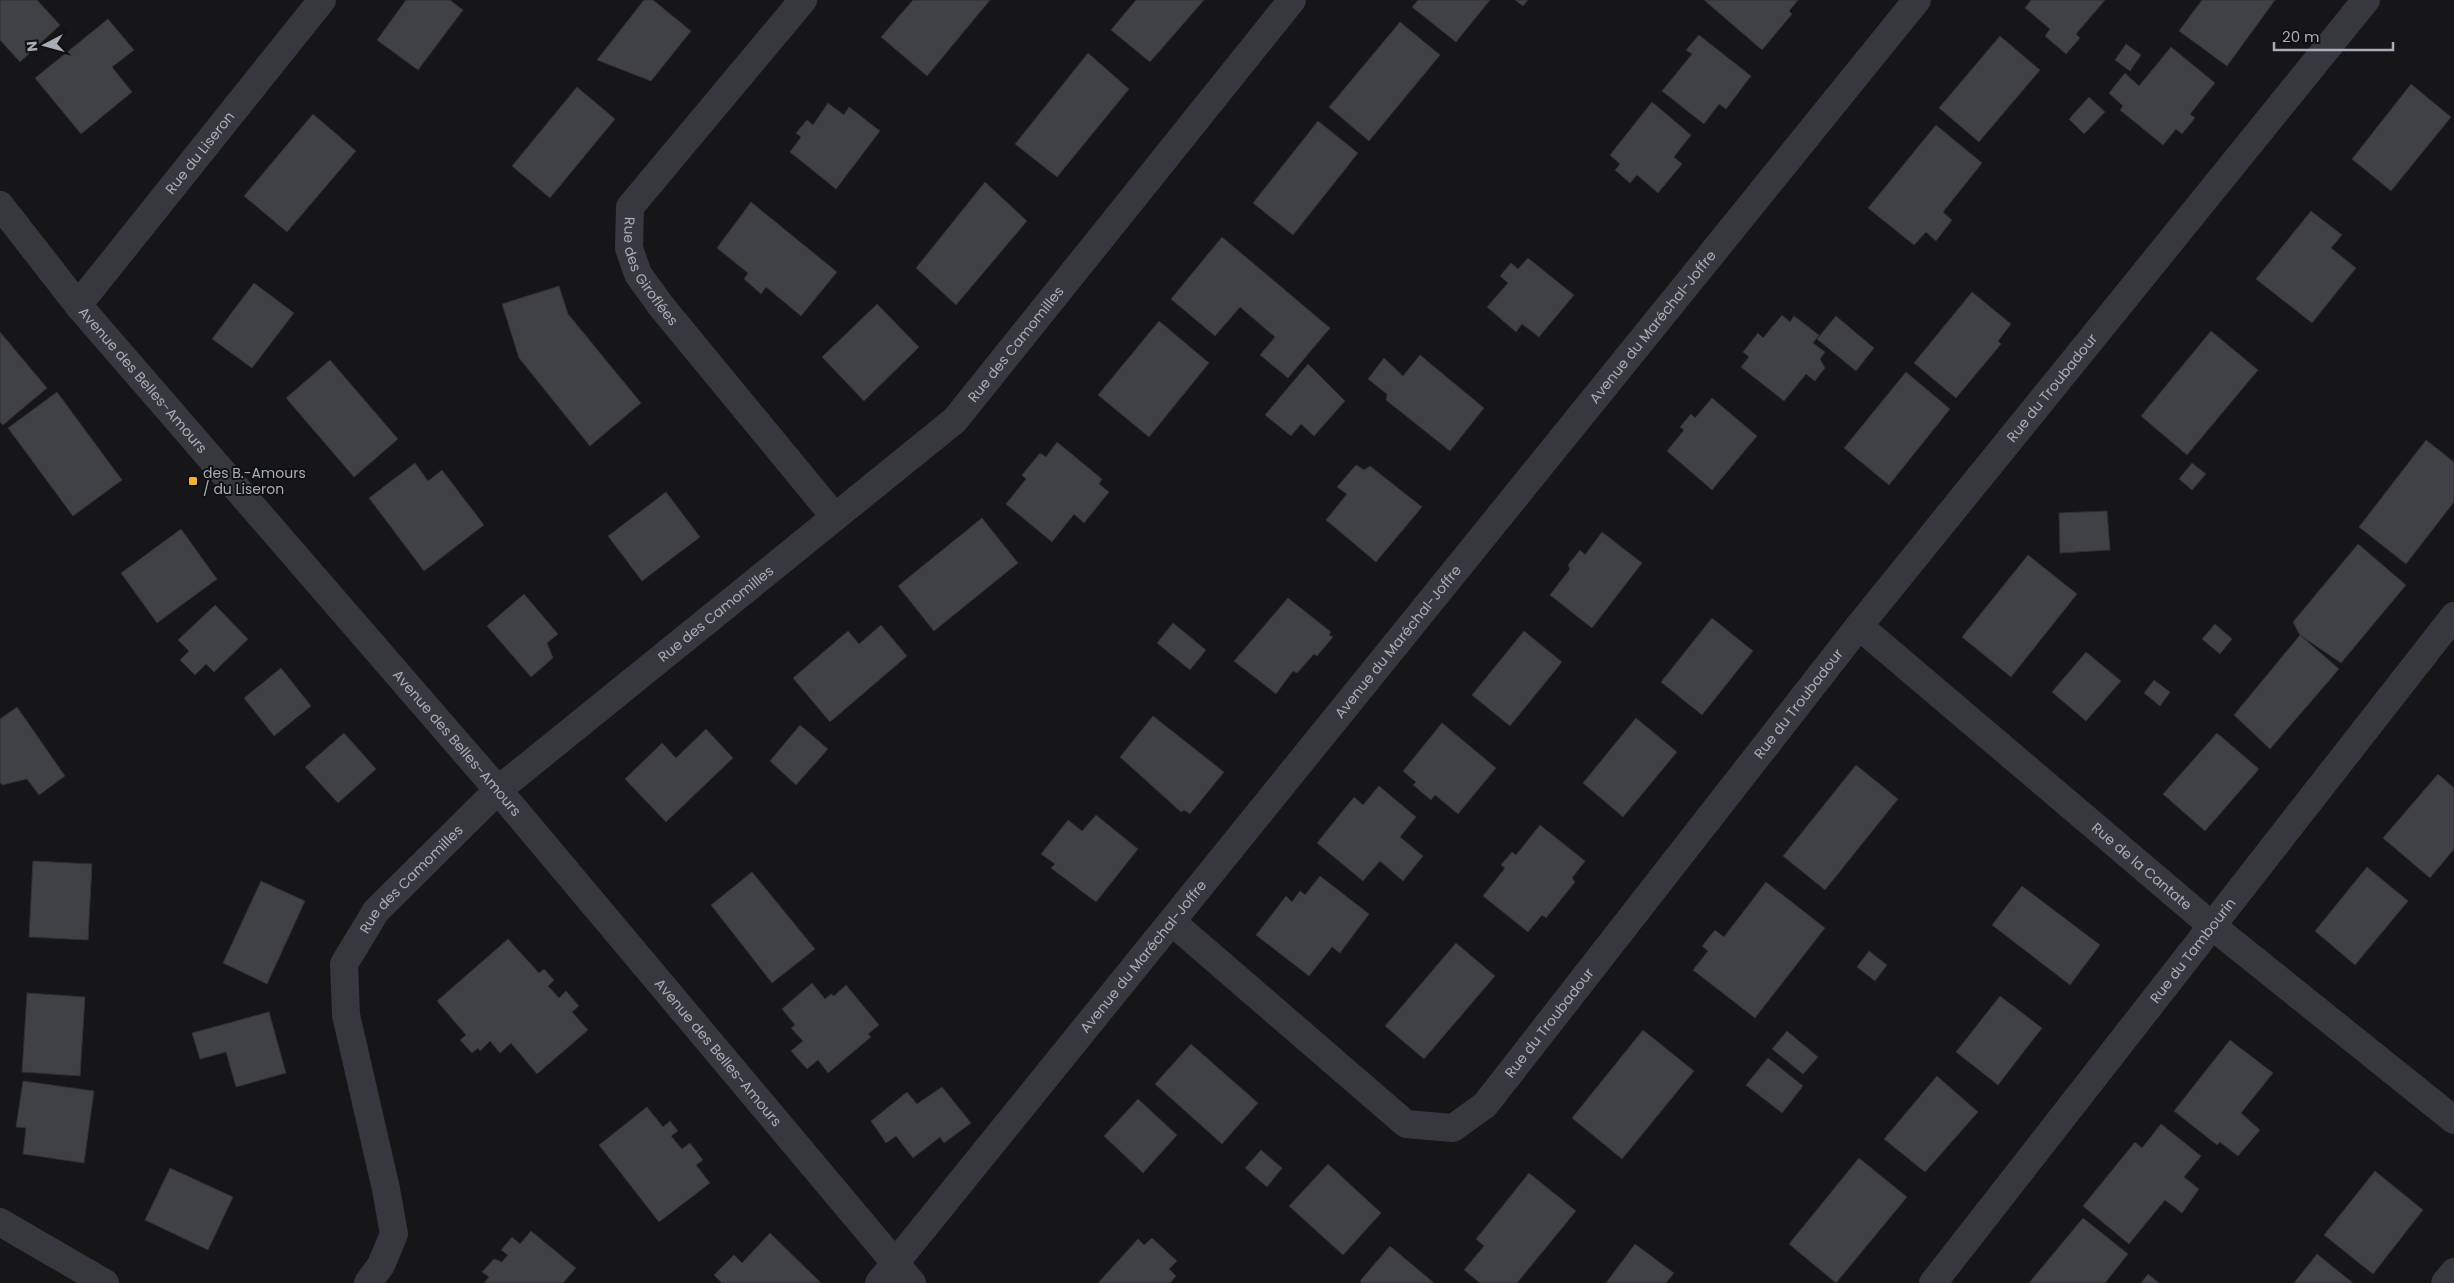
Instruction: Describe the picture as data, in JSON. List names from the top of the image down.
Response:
{
  "streets": {
    "street": [
      "Rue du Liseron",
      "Rue des Giroflées",
      "Avenue du Maréchal-Joffre",
      "Rue des Camomilles",
      "Avenue des Belles-Amours",
      "Rue du Troubadour",
      "Rue de la Cantate",
      "Rue du Tambourin"
    ]
  },
  "crossings": [
    ["Rue du Liseron", "Avenue des Belles-Amours"],
    ["Rue des Giroflées", "Rue des Camomilles"],
    ["Avenue du Maréchal-Joffre", "Avenue des Belles-Amours"],
    ["Avenue du Maréchal-Joffre", "Rue du Troubadour"],
    ["Rue des Camomilles", "Avenue des Belles-Amours"],
    ["Rue du Troubadour", "Rue de la Cantate"],
    ["Rue de la Cantate", "Rue du Tambourin"]
  ],
  "places": {
    "transit": ["des B.-Amours / du Liseron"]
  },
  "scale_bar": "20 m",
  "north": "left"
}
